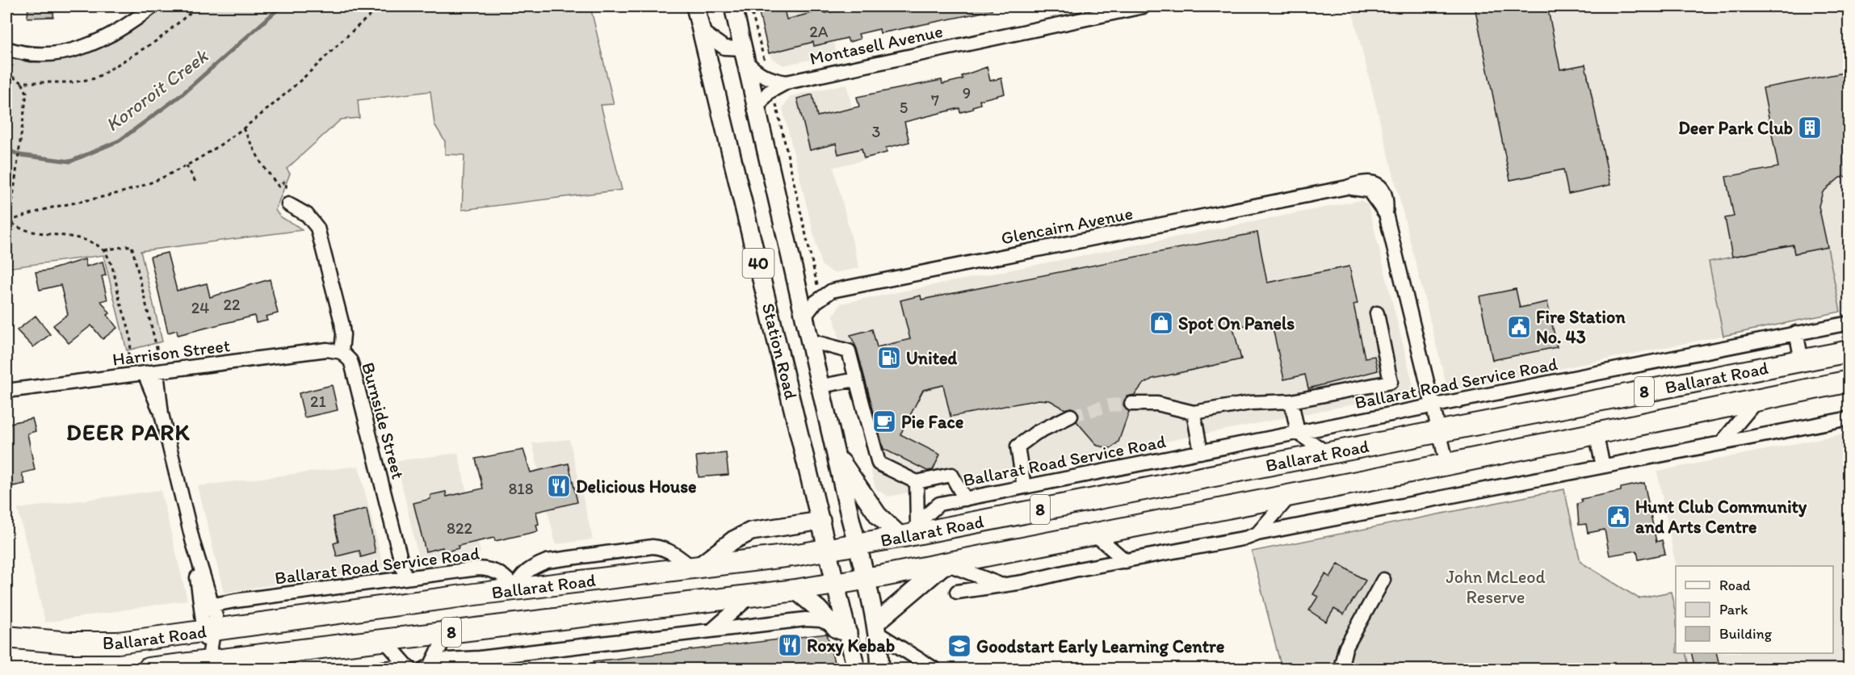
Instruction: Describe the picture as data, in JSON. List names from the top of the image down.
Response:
{
  "streets": {
    "highway": ["Ballarat Road", "8"],
    "main road": ["40", "Station Road"],
    "street": [
      "Montasell Avenue",
      "Glencairn Avenue",
      "Harrison Street",
      "Ballarat Road Service Road",
      "Burnside Street"
    ]
  },
  "crossings": [
    ["Montasell Avenue", "Station Road"],
    ["Glencairn Avenue", "Ballarat Road"],
    ["Glencairn Avenue", "Ballarat Road Service Road"],
    ["Station Road", "Ballarat Road"],
    ["Harrison Street", "Burnside Street"],
    ["Ballarat Road", "Ballarat Road Service Road"],
    ["Ballarat Road Service Road", "Burnside Street"]
  ],
  "districts": ["DEER PARK"],
  "water": ["Kororoit Creek"],
  "parks": ["John McLeod Reserve"],
  "places": {
    "building": ["Deer Park Club"],
    "shop": ["Spot On Panels"],
    "public building": ["Fire Station No. 43", "Hunt Club Community and Arts Centre"],
    "fuel station": ["United"],
    "cafe": ["Pie Face"],
    "restaurant": ["Delicious House", "Roxy Kebab"],
    "school or university": ["Goodstart Early Learning Centre"]
  },
  "house_numbers": [
    "2A",
    "9",
    "7",
    "5",
    "3",
    "22",
    "24",
    "21",
    "818",
    "822"
  ],
  "legend": ["Road", "Park", "Building"]
}
